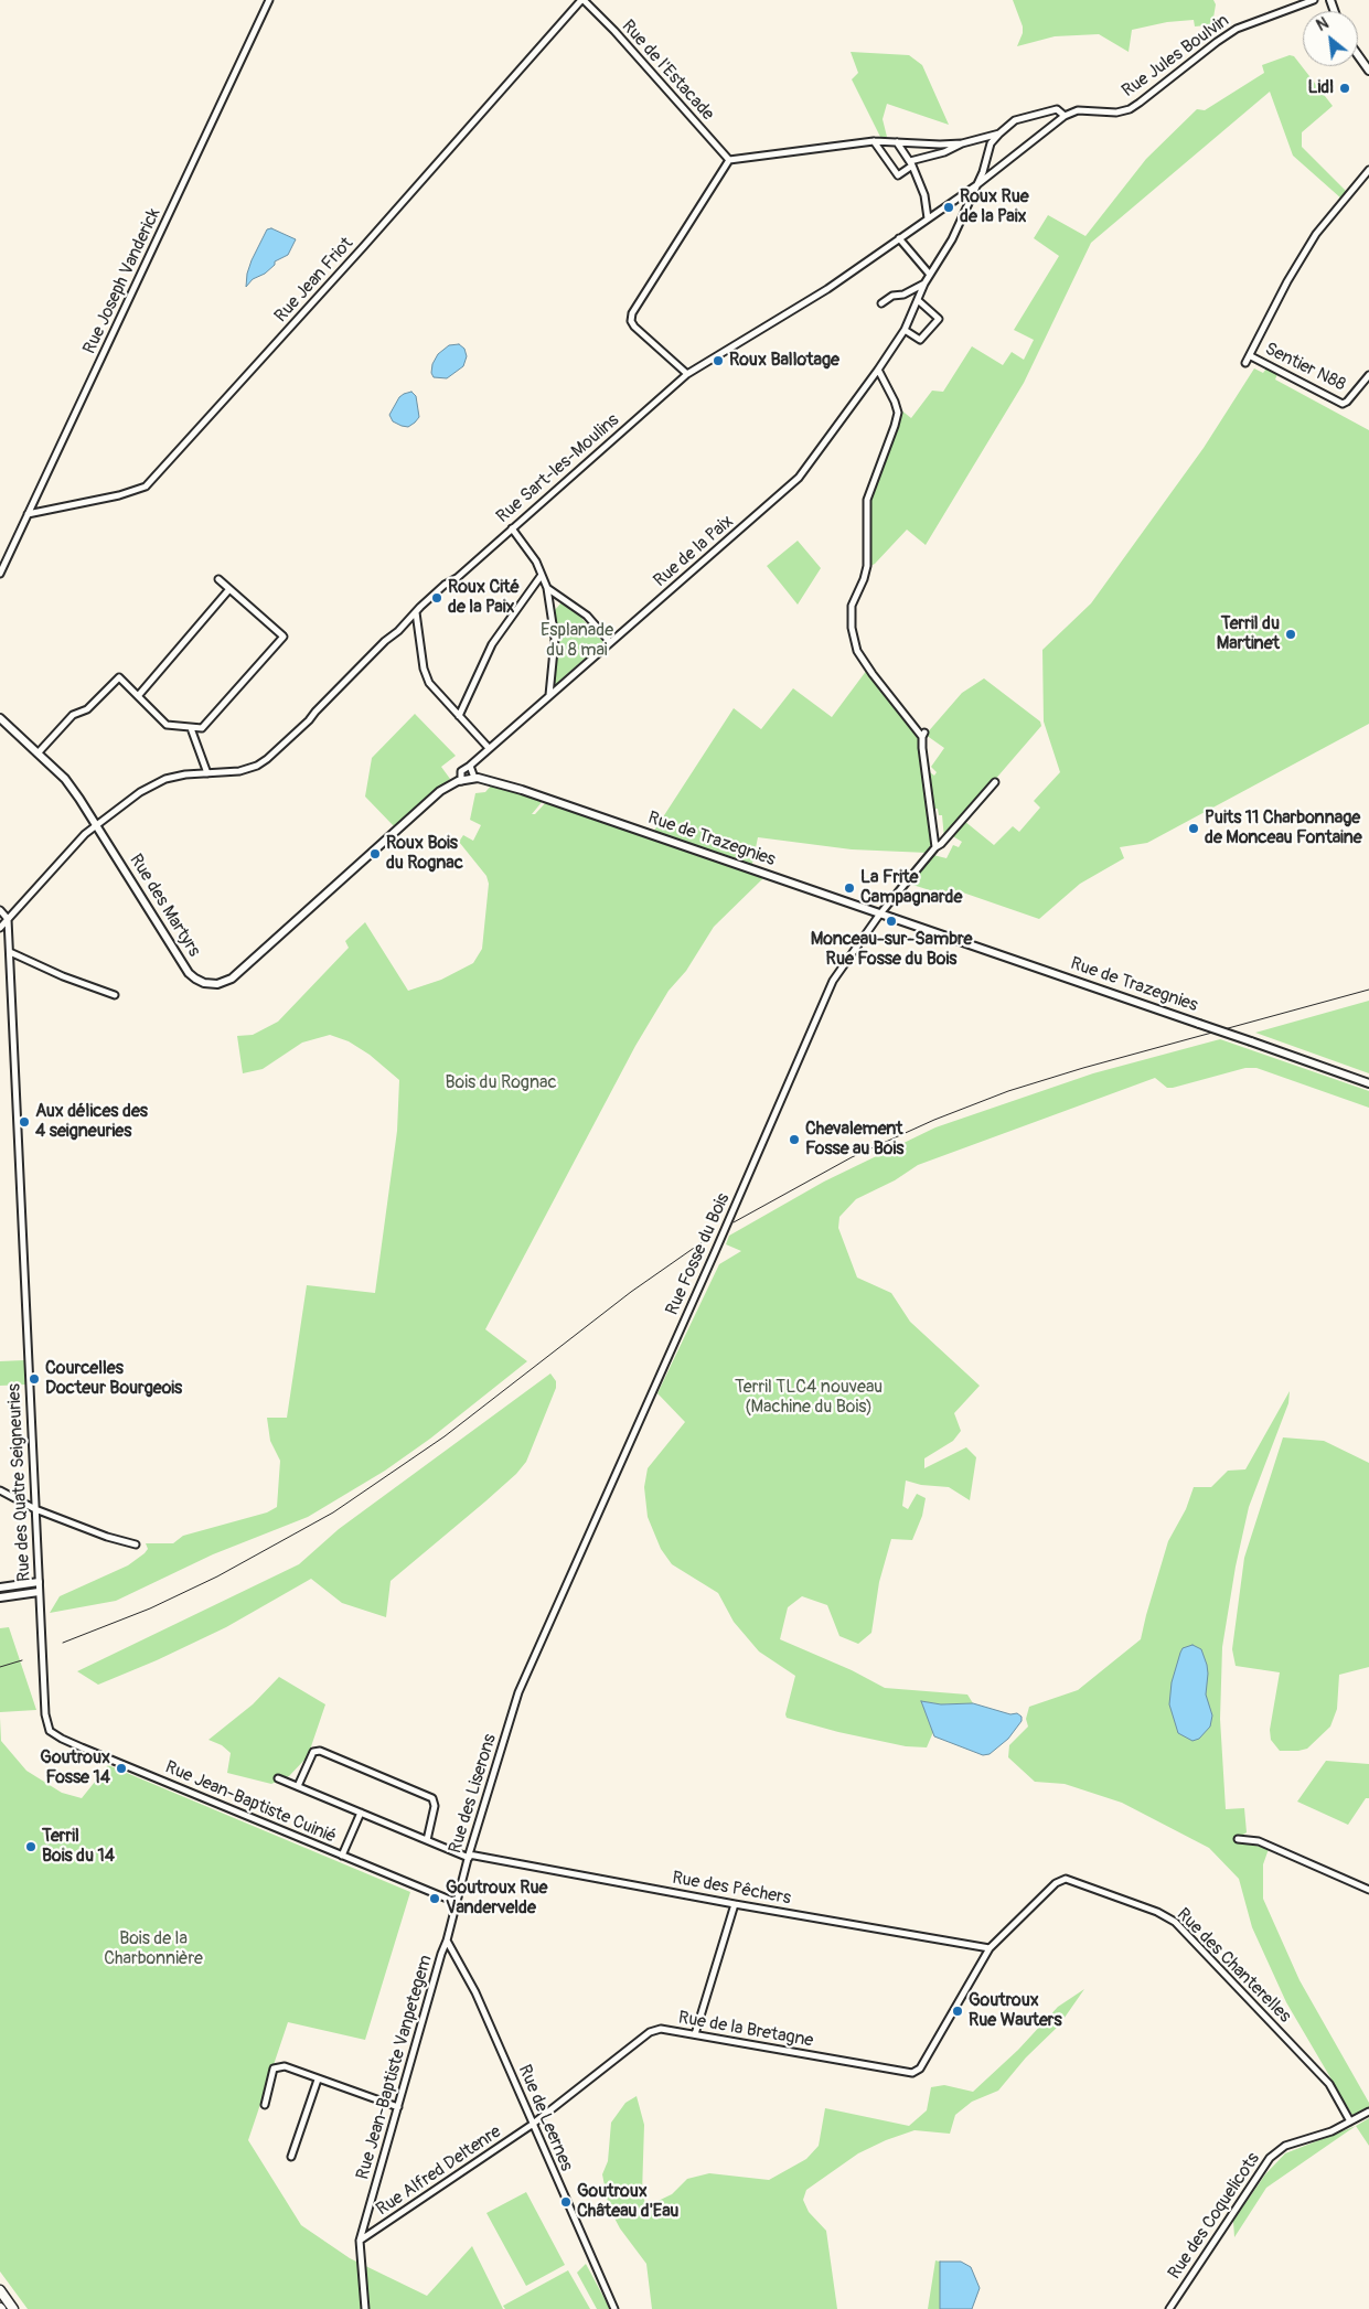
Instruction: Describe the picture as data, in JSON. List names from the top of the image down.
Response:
{
  "streets": {
    "main road": ["Rue de Trazegnies", "Rue des Martyrs"],
    "street": [
      "Rue Jules Boulvin",
      "Rue de l'Estacade",
      "Rue Jean Friot",
      "Rue Joseph Vanderick",
      "Sentier N88",
      "Rue Sart-les-Moulins",
      "Rue de la Paix",
      "Rue Fosse du Bois",
      "Rue des Quatre Seigneuries",
      "Rue des Liserons",
      "Rue Jean-Baptiste Cuinié",
      "Rue des Pêchers",
      "Rue des Chanterelles",
      "Rue de la Bretagne",
      "Rue Jean-Baptiste Vanpetegem",
      "Rue de Leernes",
      "Rue Alfred Deltenre",
      "Rue des Coquelicots"
    ]
  },
  "crossings": [
    ["Rue Jules Boulvin", "Rue Sart-les-Moulins"],
    ["Rue Jules Boulvin", "Rue de la Paix"],
    ["Rue de l'Estacade", "Rue Jean Friot"],
    ["Rue Jean Friot", "Rue Joseph Vanderick"],
    ["Rue Sart-les-Moulins", "Rue de la Paix"],
    ["Rue Sart-les-Moulins", "Rue des Martyrs"],
    ["Rue Sart-les-Moulins", "Rue des Quatre Seigneuries"],
    ["Rue de la Paix", "Rue de Trazegnies"],
    ["Rue de Trazegnies", "Rue des Martyrs"],
    ["Rue de Trazegnies", "Rue Fosse du Bois"],
    ["Rue Fosse du Bois", "Rue des Liserons"],
    ["Rue des Quatre Seigneuries", "Rue Jean-Baptiste Cuinié"],
    ["Rue des Liserons", "Rue Jean-Baptiste Cuinié"],
    ["Rue des Liserons", "Rue des Pêchers"],
    ["Rue des Liserons", "Rue Jean-Baptiste Vanpetegem"],
    ["Rue Jean-Baptiste Cuinié", "Rue Jean-Baptiste Vanpetegem"],
    ["Rue des Pêchers", "Rue des Chanterelles"],
    ["Rue des Pêchers", "Rue de la Bretagne"],
    ["Rue des Chanterelles", "Rue de la Bretagne"],
    ["Rue des Chanterelles", "Rue des Coquelicots"],
    ["Rue de la Bretagne", "Rue de Leernes"],
    ["Rue de la Bretagne", "Rue Alfred Deltenre"],
    ["Rue Jean-Baptiste Vanpetegem", "Rue de Leernes"],
    ["Rue Jean-Baptiste Vanpetegem", "Rue Alfred Deltenre"],
    ["Rue de Leernes", "Rue Alfred Deltenre"]
  ],
  "parks": [
    "Esplanade du 8 mai",
    "Bois du Rognac",
    "Terril TLC4 nouveau (Machine du Bois)",
    "Bois de la Charbonnière"
  ],
  "places": [
    "Lidl",
    "Roux Rue de la Paix",
    "Roux Ballotage",
    "Roux Cité de la Paix",
    "Terril du Martinet",
    "Puits 11 Charbonnage de Monceau Fontaine",
    "Roux Bois du Rognac",
    "La Frite Campagnarde",
    "Monceau-sur-Sambre Rue Fosse du Bois",
    "Aux délices des 4 seigneuries",
    "Chevalement Fosse au Bois",
    "Courcelles Docteur Bourgeois",
    "Goutroux Fosse 14",
    "Terril Bois du 14",
    "Goutroux Rue Vandervelde",
    "Goutroux Rue Wauters",
    "Goutroux Château d'Eau"
  ],
  "north": "top left"
}
